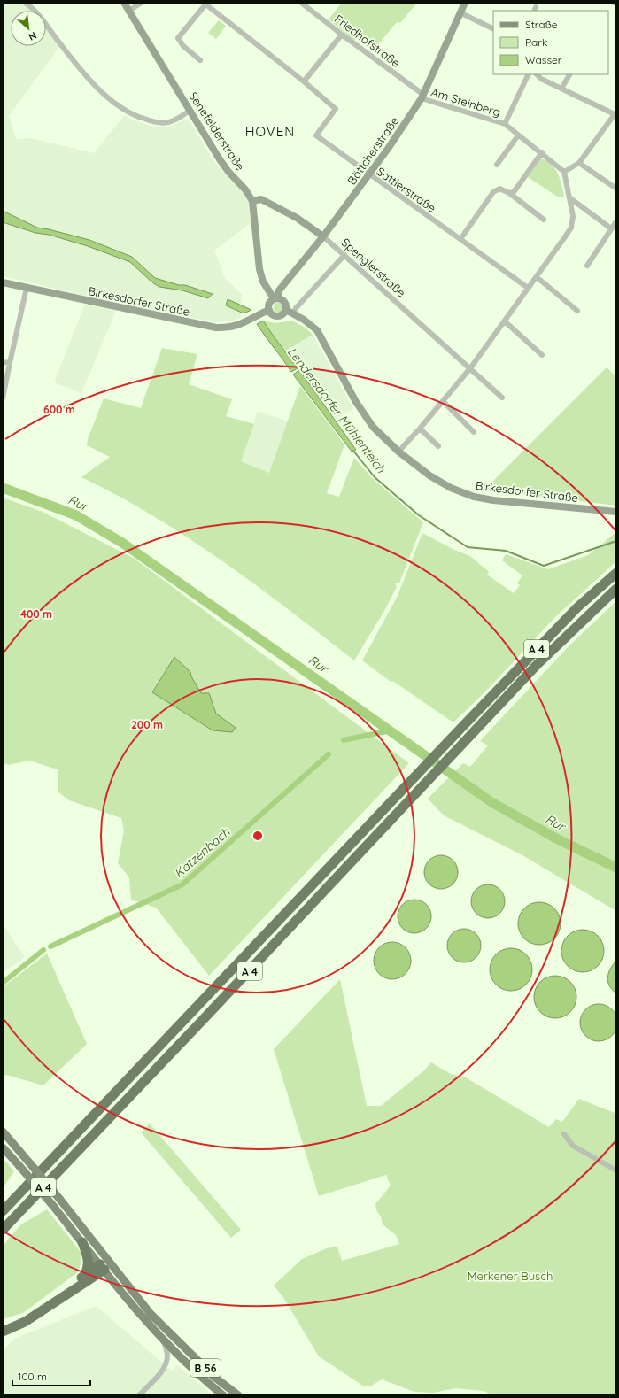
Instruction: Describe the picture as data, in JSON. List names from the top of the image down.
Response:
{
  "streets": {
    "highway": ["A 4"],
    "main road": [
      "Senefelderstraße",
      "Böttcherstraße",
      "Spenglerstraße",
      "Birkesdorfer Straße",
      "B 56"
    ],
    "street": ["Friedhofstraße", "Am Steinberg", "Sattlerstraße"]
  },
  "crossings": [
    ["Friedhofstraße", "Am Steinberg"],
    ["Friedhofstraße", "Böttcherstraße"],
    ["Am Steinberg", "Böttcherstraße"],
    ["Senefelderstraße", "Böttcherstraße"],
    ["Senefelderstraße", "Spenglerstraße"],
    ["Senefelderstraße", "Birkesdorfer Straße"],
    ["Böttcherstraße", "Sattlerstraße"],
    ["Böttcherstraße", "Spenglerstraße"],
    ["Böttcherstraße", "Birkesdorfer Straße"]
  ],
  "districts": ["HOVEN"],
  "water": ["Lendersdorfer Mühlenteich", "Rur", "Katzenbach"],
  "parks": ["Merkener Busch"],
  "legend": ["Straße", "Park", "Wasser"],
  "scale_bar": "100 m",
  "north": "bottom right",
  "rings": ["600 m", "400 m", "200 m"]
}
